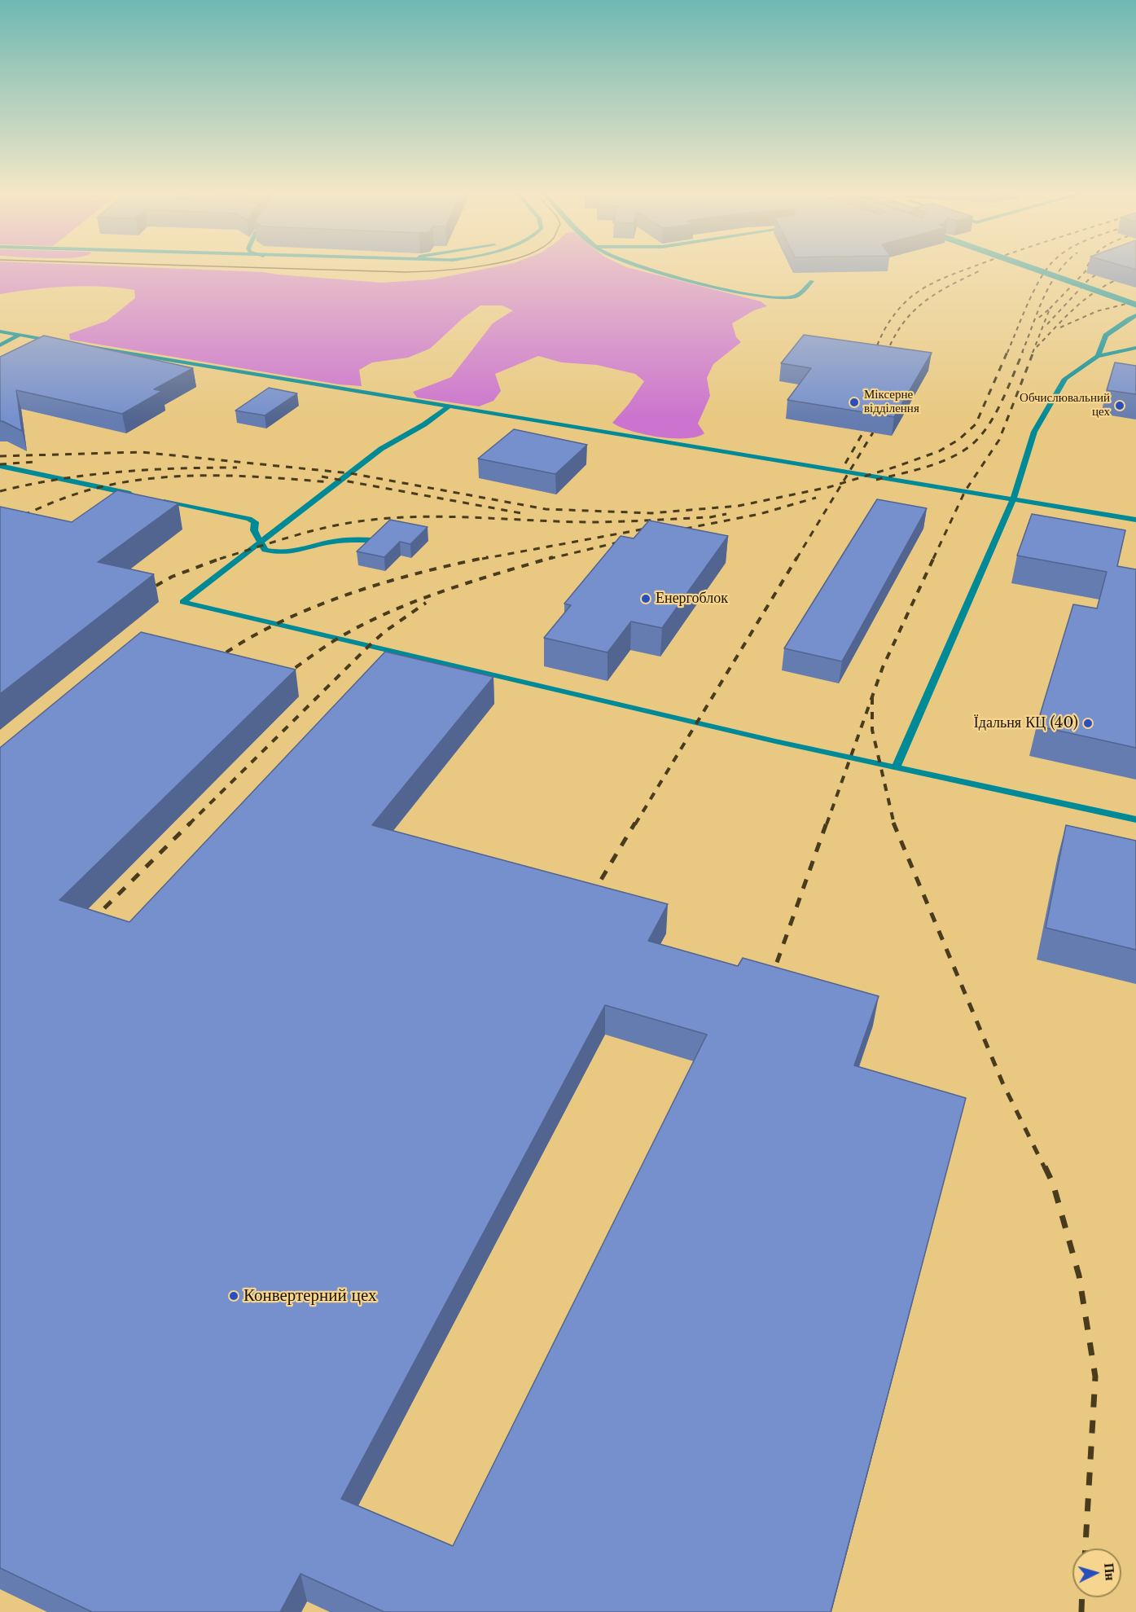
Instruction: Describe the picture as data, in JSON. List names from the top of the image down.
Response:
{
  "places": [
    "Міксерне відділення",
    "Обчислювальний цех",
    "Енергоблок",
    "Їдальня КЦ (40)",
    "Конвертерний цех"
  ],
  "north": "right"
}
